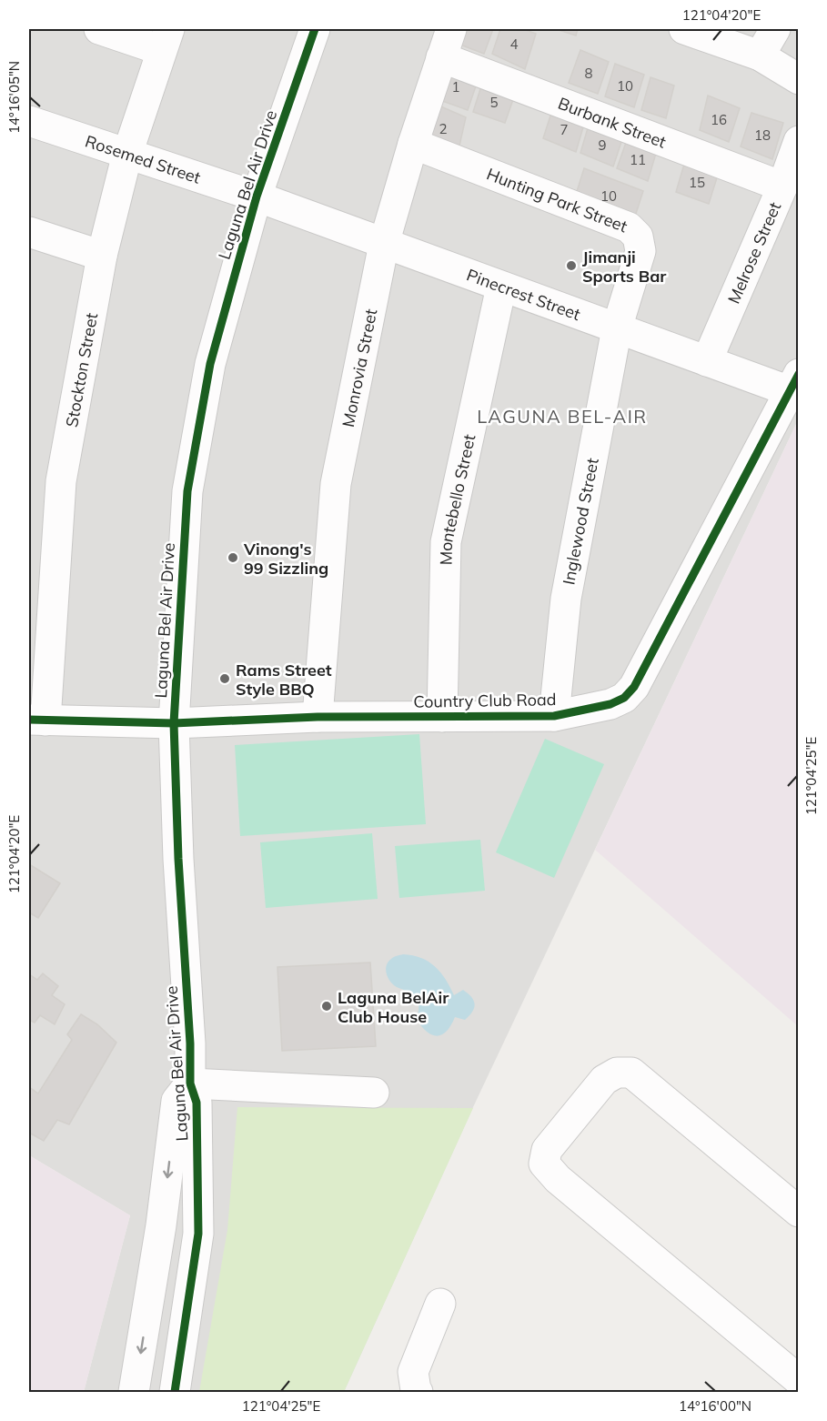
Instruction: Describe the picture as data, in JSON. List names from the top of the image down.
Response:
{
  "streets": {
    "street": [
      "Burbank Street",
      "Rosemed Street",
      "Laguna Bel Air Drive",
      "Hunting Park Street",
      "Melrose Street",
      "Pinecrest Street",
      "Monrovia Street",
      "Stockton Street",
      "Montebello Street",
      "Inglewood Street",
      "Country Club Road"
    ]
  },
  "crossings": [
    ["Burbank Street", "Melrose Street"],
    ["Burbank Street", "Monrovia Street"],
    ["Rosemed Street", "Laguna Bel Air Drive"],
    ["Rosemed Street", "Pinecrest Street"],
    ["Rosemed Street", "Stockton Street"],
    ["Laguna Bel Air Drive", "Pinecrest Street"],
    ["Laguna Bel Air Drive", "Country Club Road"],
    ["Hunting Park Street", "Pinecrest Street"],
    ["Hunting Park Street", "Monrovia Street"],
    ["Hunting Park Street", "Inglewood Street"],
    ["Melrose Street", "Pinecrest Street"],
    ["Pinecrest Street", "Monrovia Street"],
    ["Pinecrest Street", "Montebello Street"],
    ["Pinecrest Street", "Inglewood Street"],
    ["Pinecrest Street", "Country Club Road"],
    ["Monrovia Street", "Country Club Road"],
    ["Stockton Street", "Country Club Road"],
    ["Montebello Street", "Country Club Road"],
    ["Inglewood Street", "Country Club Road"]
  ],
  "districts": ["LAGUNA BEL-AIR"],
  "places": [
    "Jimanji Sports Bar",
    "Vinong's 99 Sizzling",
    "Rams Street Style BBQ",
    "Laguna BelAir Club House"
  ],
  "house_numbers": [
    "4",
    "8",
    "10",
    "1",
    "5",
    "16",
    "2",
    "7",
    "18",
    "9",
    "11",
    "15",
    "10"
  ],
  "coordinates": [
    "121°04'20\"E",
    "14°16'05\"N",
    "121°04'25\"E",
    "14°16'00\"N"
  ]
}
